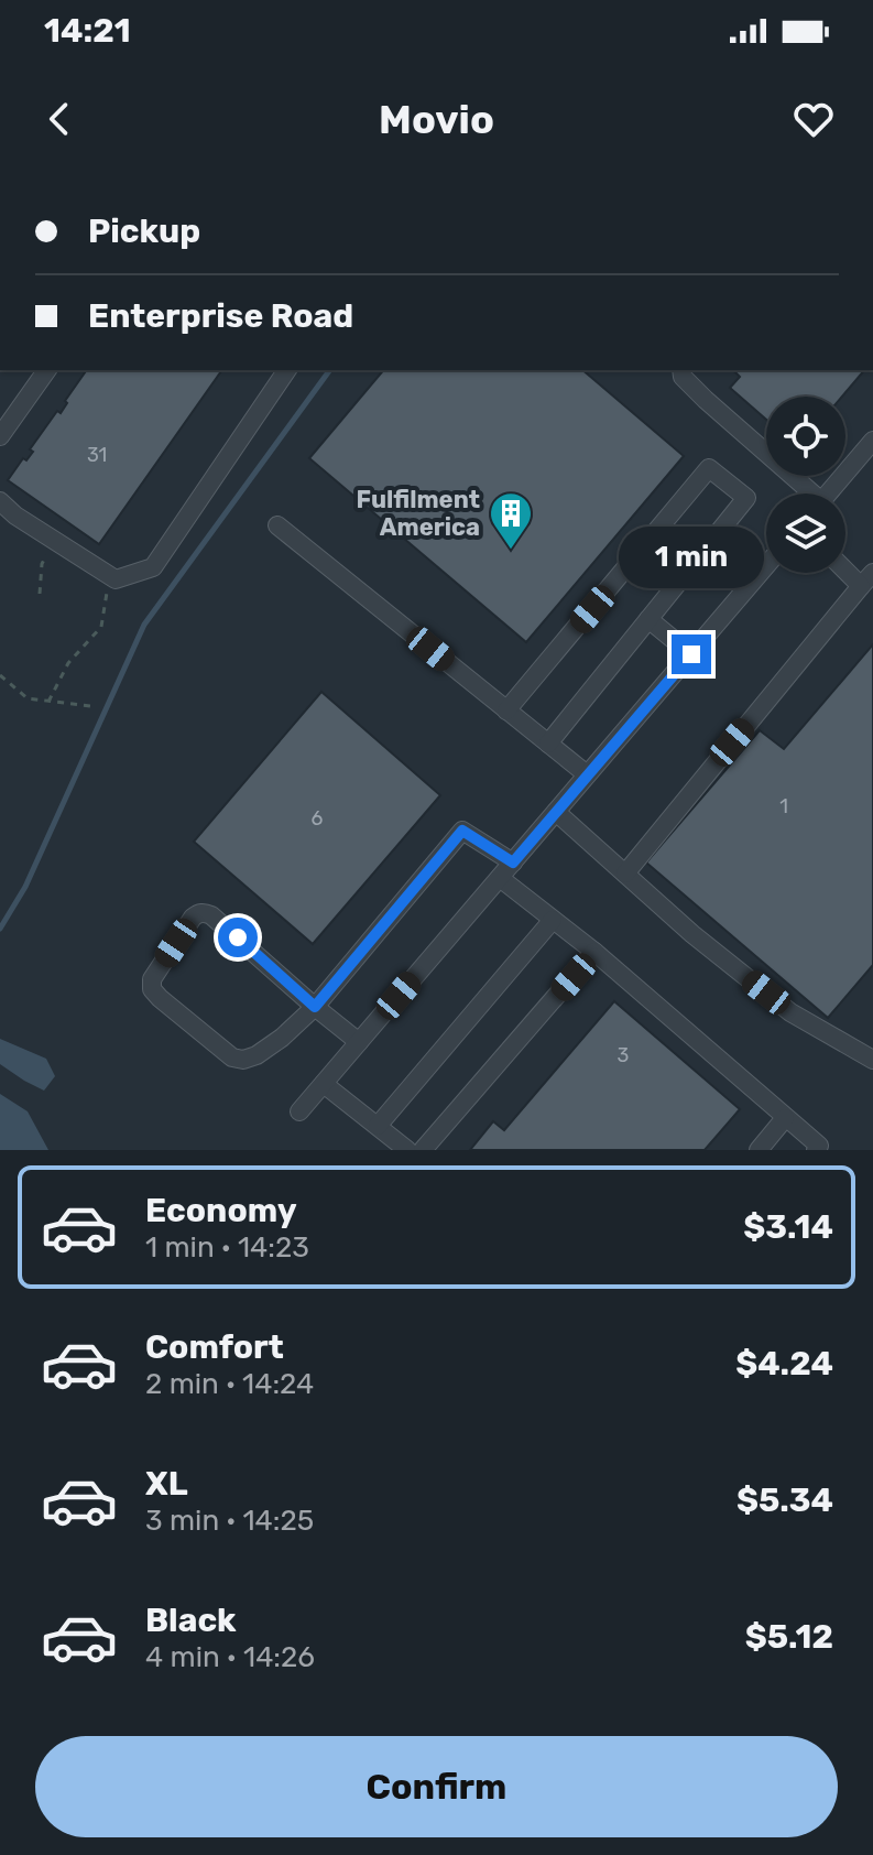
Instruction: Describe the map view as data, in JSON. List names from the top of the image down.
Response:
{
  "places": {
    "building": ["Fulfilment America"]
  },
  "house_numbers": [
    "31",
    "1",
    "6",
    "3"
  ],
  "page": {
    "status": "14:21",
    "header": "Movio",
    "banner": ["Pickup", "Enterprise Road"],
    "bubble": "1 min",
    "list": [
      {
        "name": "Economy",
        "note": "1 min · 14:23",
        "value": "$3.14"
      },
      {
        "name": "Comfort",
        "note": "2 min · 14:24",
        "value": "$4.24"
      },
      {
        "name": "XL",
        "note": "3 min · 14:25",
        "value": "$5.34"
      },
      {
        "name": "Black",
        "note": "4 min · 14:26",
        "value": "$5.12"
      }
    ],
    "buttons": "Confirm"
  }
}
